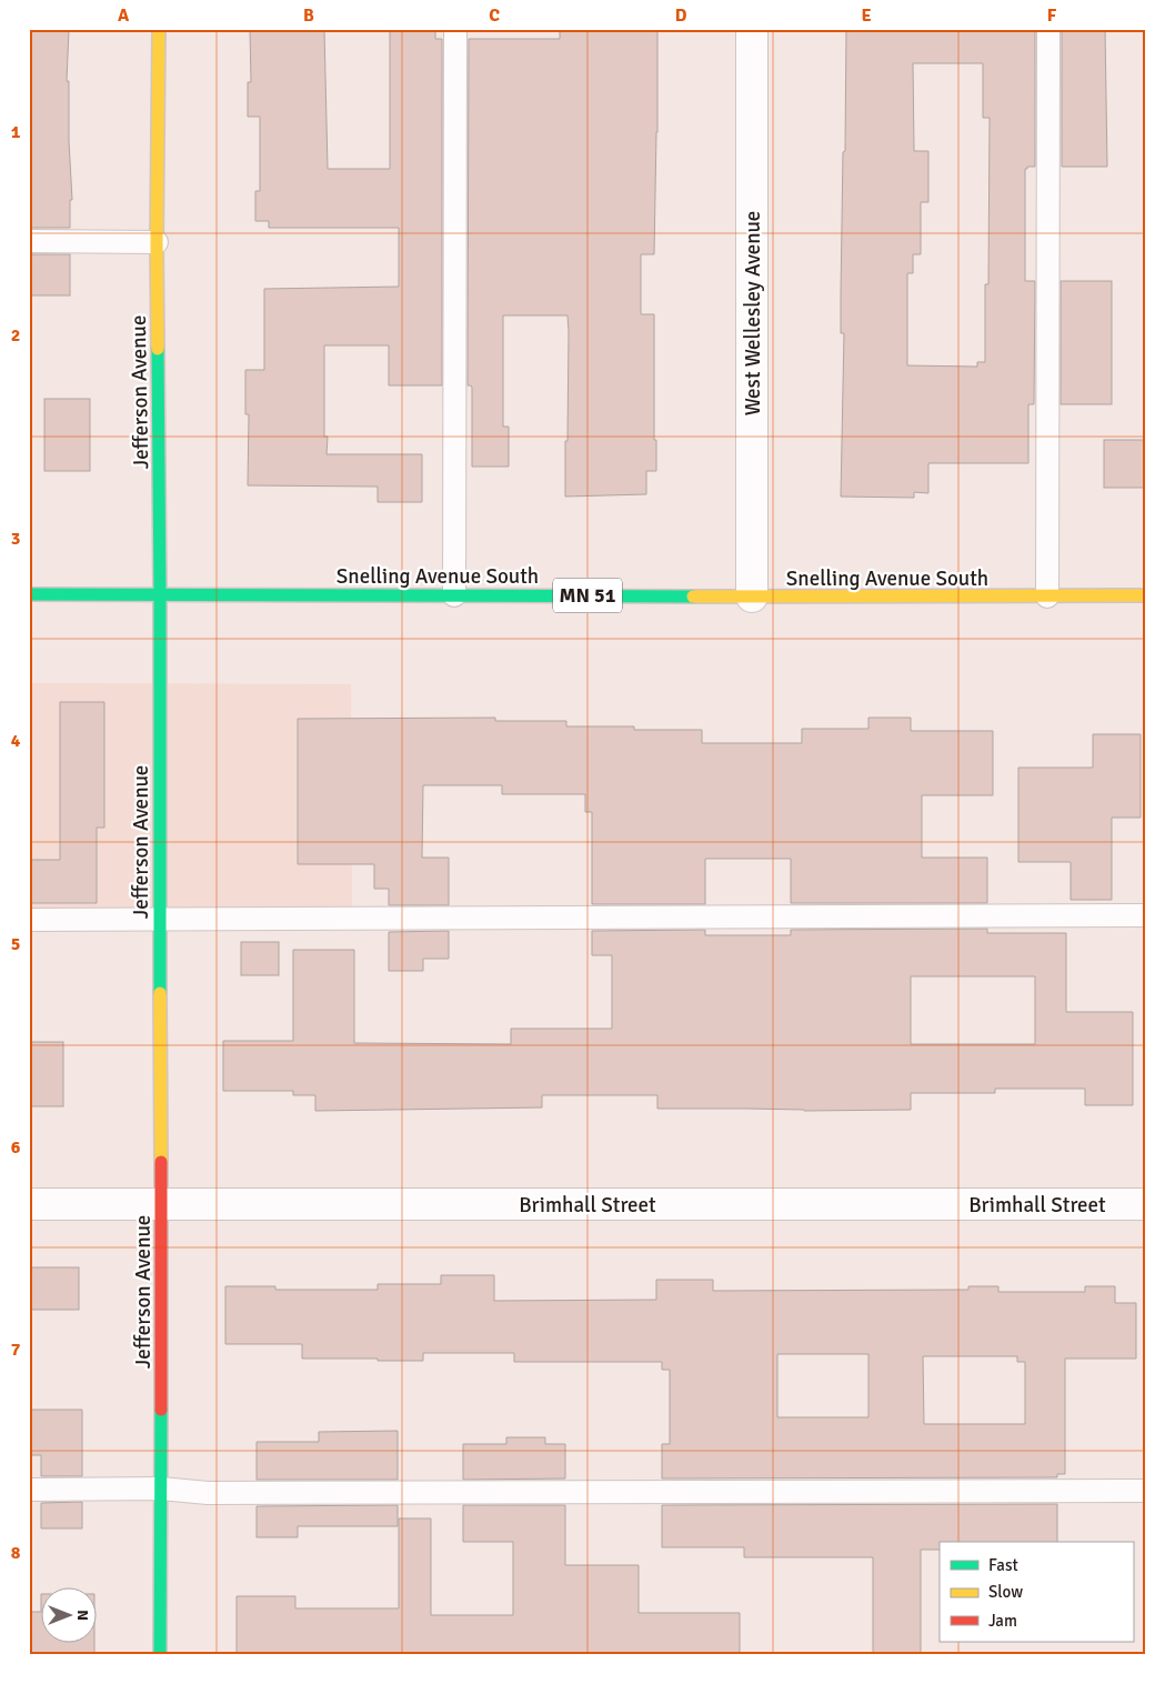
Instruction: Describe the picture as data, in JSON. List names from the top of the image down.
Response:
{
  "streets": {
    "street": [
      "West Wellesley Avenue",
      "Jefferson Avenue",
      "Snelling Avenue South",
      "MN 51",
      "Brimhall Street"
    ]
  },
  "crossings": [
    ["West Wellesley Avenue", "Snelling Avenue South"],
    ["Jefferson Avenue", "Snelling Avenue South"],
    ["Jefferson Avenue", "Brimhall Street"]
  ],
  "legend": ["Fast", "Slow", "Jam"],
  "north": "right",
  "grid": {
    "columns": [
      "A",
      "B",
      "C",
      "D",
      "E",
      "F"
    ],
    "rows": [
      "1",
      "2",
      "3",
      "4",
      "5",
      "6",
      "7",
      "8"
    ]
  }
}
